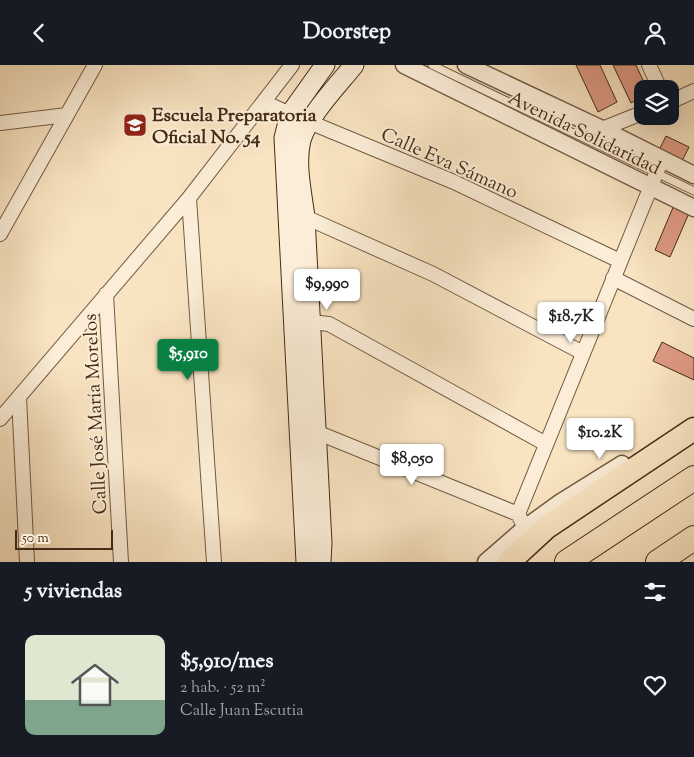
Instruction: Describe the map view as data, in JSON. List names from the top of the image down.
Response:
{
  "streets": {
    "street": ["Avenida Solidaridad", "Calle Eva Sámano", "Calle José María Morelos"]
  },
  "places": {
    "school or university": ["Escuela Preparatoria Oficial No. 54"]
  },
  "scale_bar": "50 m",
  "page": {
    "header": "Doorstep",
    "price": [
      "$9,990",
      "$18.7K",
      "$5,910",
      "$10.2K",
      "$8,050"
    ],
    "scale": "50 m",
    "heading": "5 viviendas",
    "list": [
      {
        "name": "$5,910/mes",
        "note": "2 hab. · 52 m² · Calle Juan Escutia"
      }
    ]
  }
}
